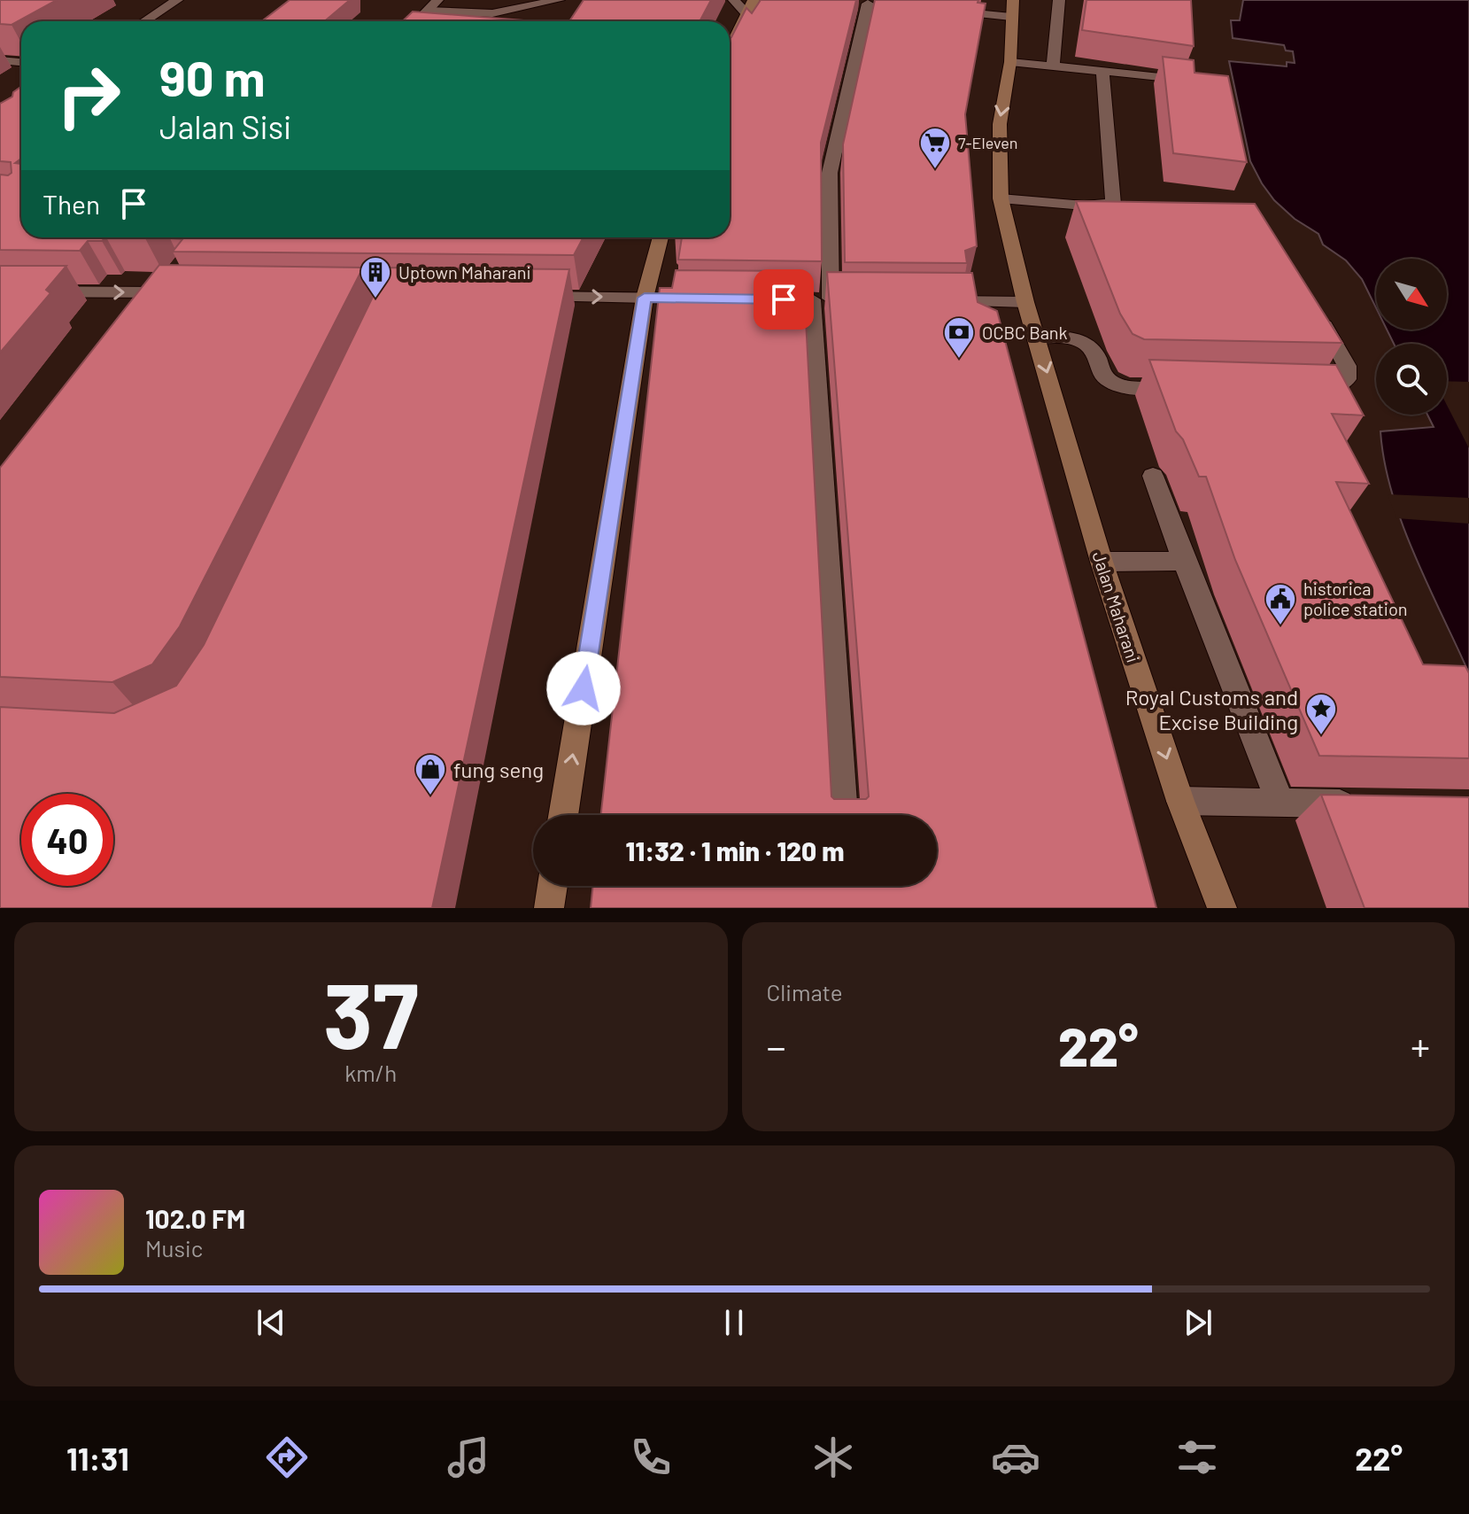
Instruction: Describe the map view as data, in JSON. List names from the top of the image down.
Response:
{
  "streets": {
    "street": ["Jalan Maharani"]
  },
  "places": {
    "supermarket": ["7-Eleven"],
    "building": ["Uptown Maharani"],
    "bank": ["OCBC Bank"],
    "public building": ["historica police station"],
    "place": ["Royal Customs and Excise Building"],
    "shop": ["fung seng"]
  },
  "north": "bottom right",
  "page": {
    "turn": ["90 m", "Jalan Sisi"],
    "then": "Then",
    "limit": "40",
    "trip": "11:32 · 1 min · 120 m",
    "tile": [
      ["37", "km/h"],
      "Climate"
    ],
    "heat": ["−", "22°", "+"],
    "song": ["102.0 FM", "Music"],
    "tabs": ["11:31", "22°"]
  }
}
